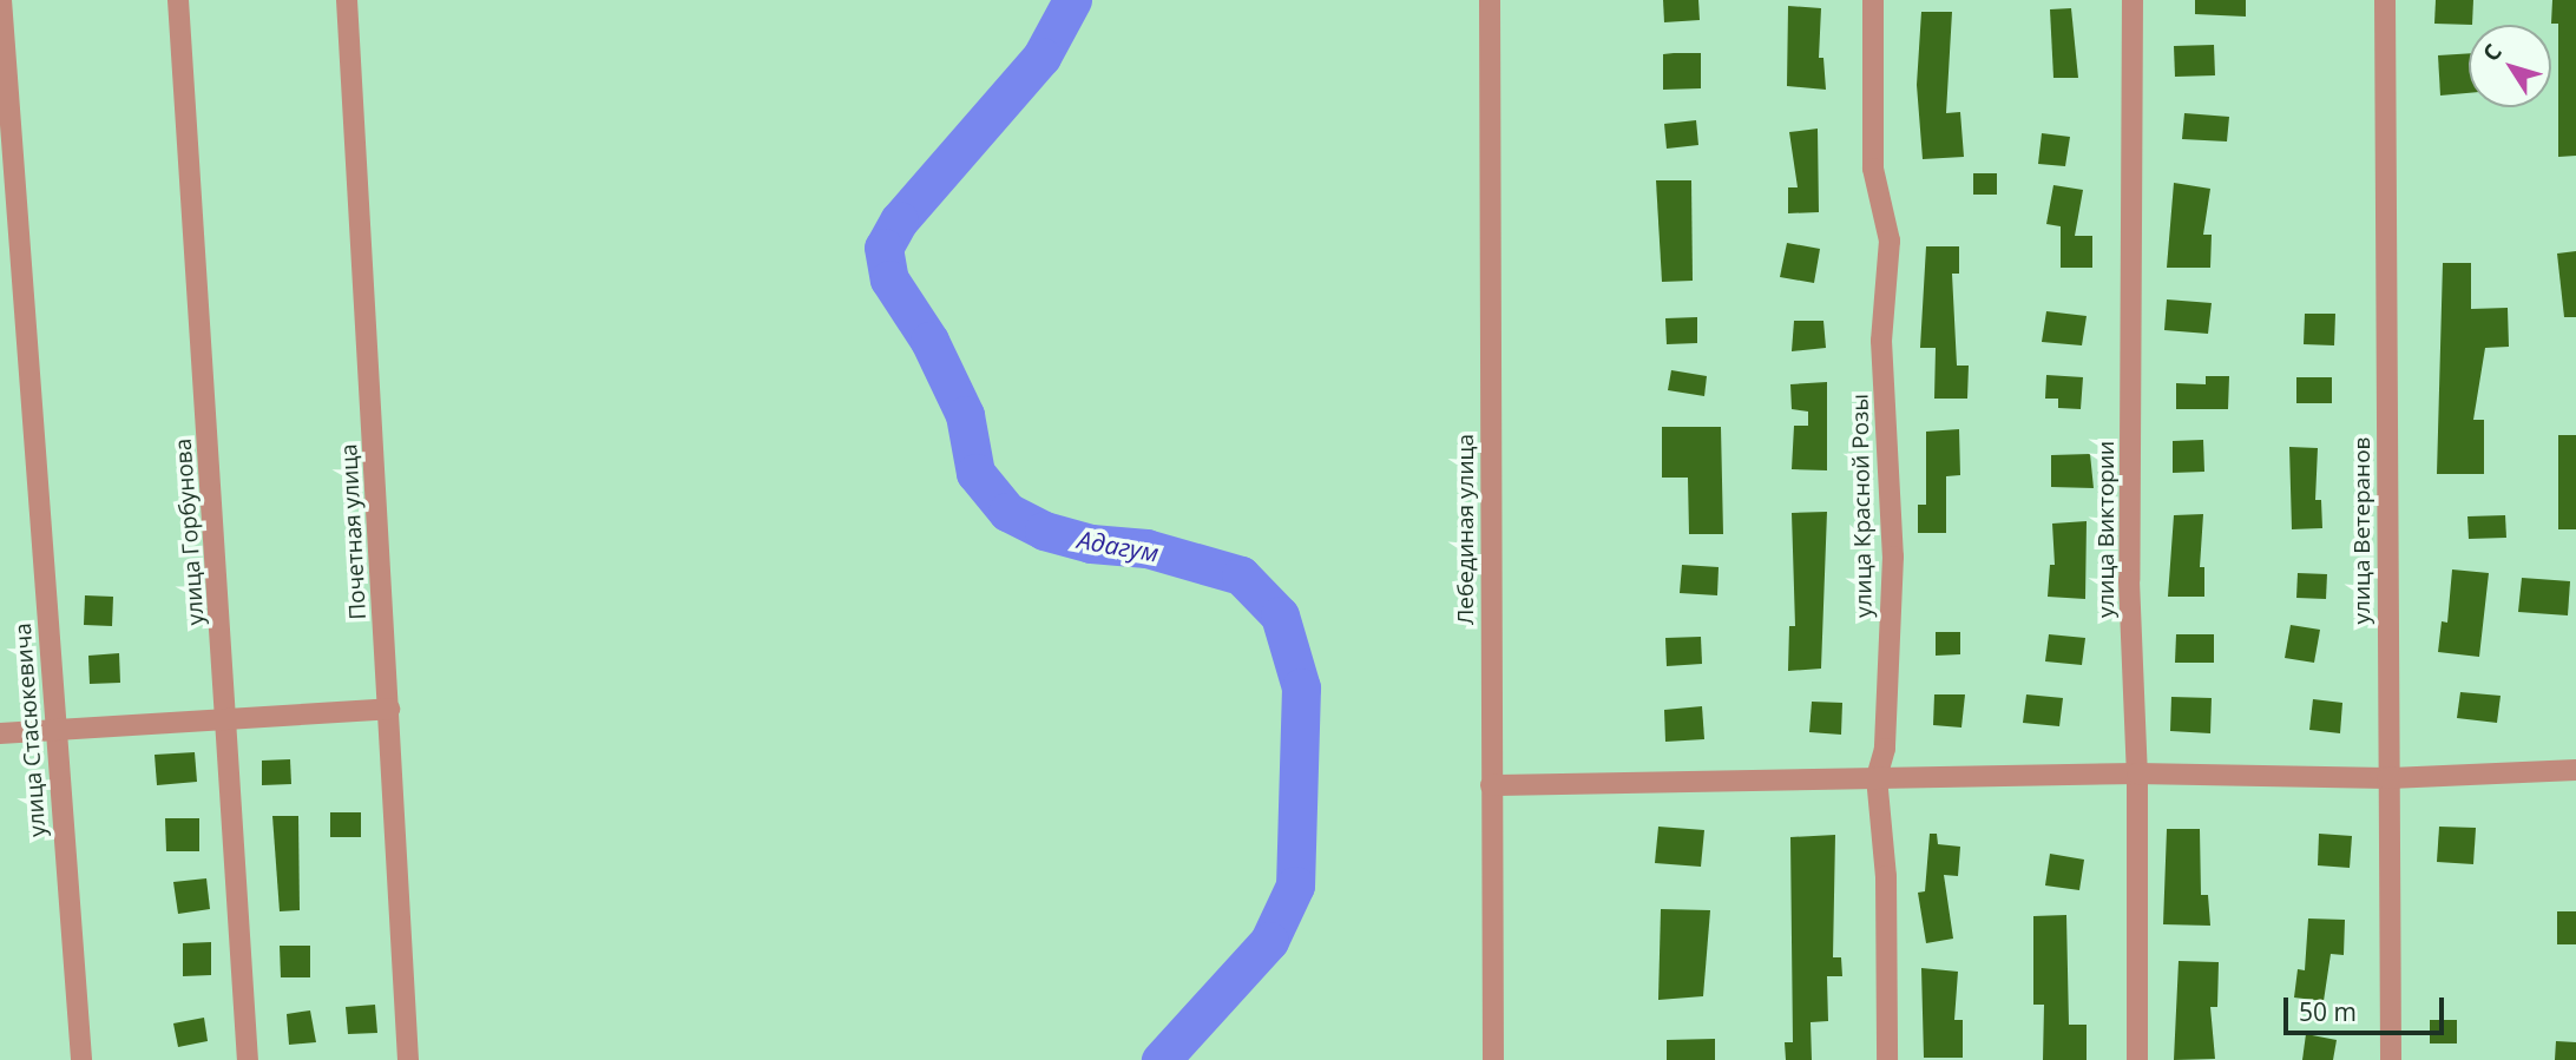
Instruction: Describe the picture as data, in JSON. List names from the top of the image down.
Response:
{
  "streets": {
    "street": [
      "улица Красной Розы",
      "Лебединая улица",
      "улица Виктории",
      "улица Ветеранов",
      "улица Горбунова",
      "Почетная улица",
      "улица Стасюкевича"
    ]
  },
  "water": ["Адагум"],
  "scale_bar": "50 m",
  "north": "top left"
}
